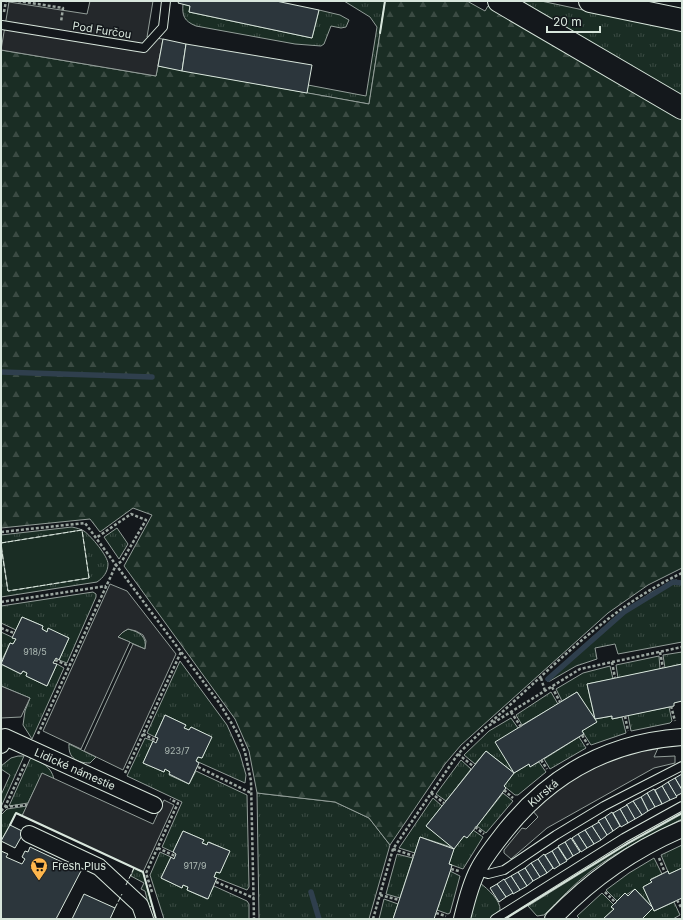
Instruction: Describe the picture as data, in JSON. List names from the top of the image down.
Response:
{
  "streets": {
    "street": ["Lidické námestie", "Kurská"],
    "lane": ["Pod Furčou"]
  },
  "places": {
    "supermarket": ["Fresh Plus"]
  },
  "house_numbers": ["918/5", "923/7", "917/9"],
  "scale_bar": "20 m"
}
